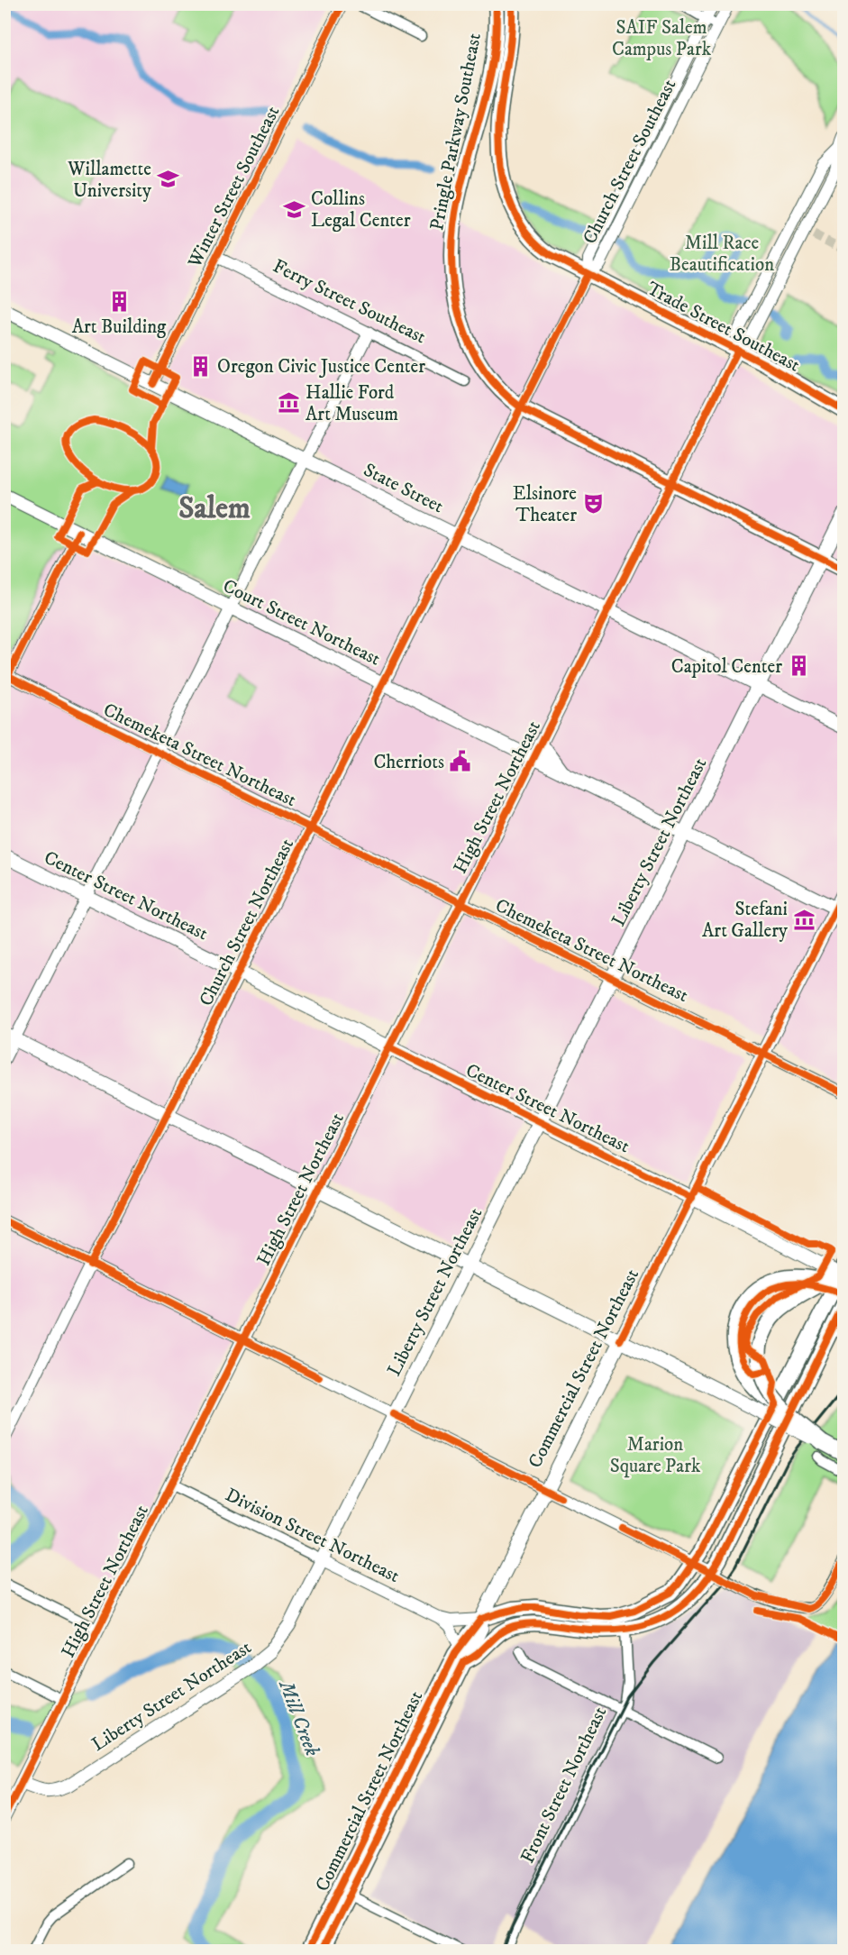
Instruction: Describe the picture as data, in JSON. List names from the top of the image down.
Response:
{
  "streets": {
    "highway": ["Pringle Parkway Southeast", "Trade Street Southeast", "Commercial Street Northeast"],
    "main road": [
      "Church Street Southeast",
      "State Street",
      "Court Street Northeast",
      "High Street Northeast",
      "Liberty Street Northeast",
      "Center Street Northeast",
      "Church Street Northeast"
    ],
    "street": [
      "Winter Street Southeast",
      "Ferry Street Southeast",
      "Chemeketa Street Northeast",
      "Division Street Northeast",
      "Front Street Northeast"
    ]
  },
  "crossings": [
    ["Pringle Parkway Southeast", "Church Street Southeast"],
    ["Pringle Parkway Southeast", "Trade Street Southeast"],
    ["Church Street Southeast", "Trade Street Southeast"],
    ["Church Street Southeast", "State Street"],
    ["Church Street Southeast", "Church Street Northeast"],
    ["Winter Street Southeast", "Ferry Street Southeast"],
    ["Winter Street Southeast", "State Street"],
    ["Trade Street Southeast", "High Street Northeast"],
    ["State Street", "High Street Northeast"],
    ["State Street", "Liberty Street Northeast"],
    ["State Street", "Church Street Northeast"],
    ["Court Street Northeast", "High Street Northeast"],
    ["Court Street Northeast", "Liberty Street Northeast"],
    ["Court Street Northeast", "Church Street Northeast"],
    ["Court Street Northeast", "Commercial Street Northeast"],
    ["Chemeketa Street Northeast", "High Street Northeast"],
    ["Chemeketa Street Northeast", "Liberty Street Northeast"],
    ["Chemeketa Street Northeast", "Church Street Northeast"],
    ["High Street Northeast", "Liberty Street Northeast"],
    ["High Street Northeast", "Center Street Northeast"],
    ["High Street Northeast", "Division Street Northeast"],
    ["Liberty Street Northeast", "Center Street Northeast"],
    ["Liberty Street Northeast", "Division Street Northeast"],
    ["Center Street Northeast", "Church Street Northeast"],
    ["Center Street Northeast", "Commercial Street Northeast"]
  ],
  "districts": ["Salem"],
  "water": ["Mill Creek"],
  "parks": ["SAIF Salem Campus Park", "Mill Race Beautification", "Marion Square Park"],
  "places": {
    "school or university": ["Willamette University", "Collins Legal Center"],
    "building": ["Art Building", "Oregon Civic Justice Center", "Capitol Center"],
    "museum": ["Hallie Ford Art Museum", "Stefani Art Gallery"],
    "theatre": ["Elsinore Theater"],
    "public building": ["Cherriots"]
  }
}
